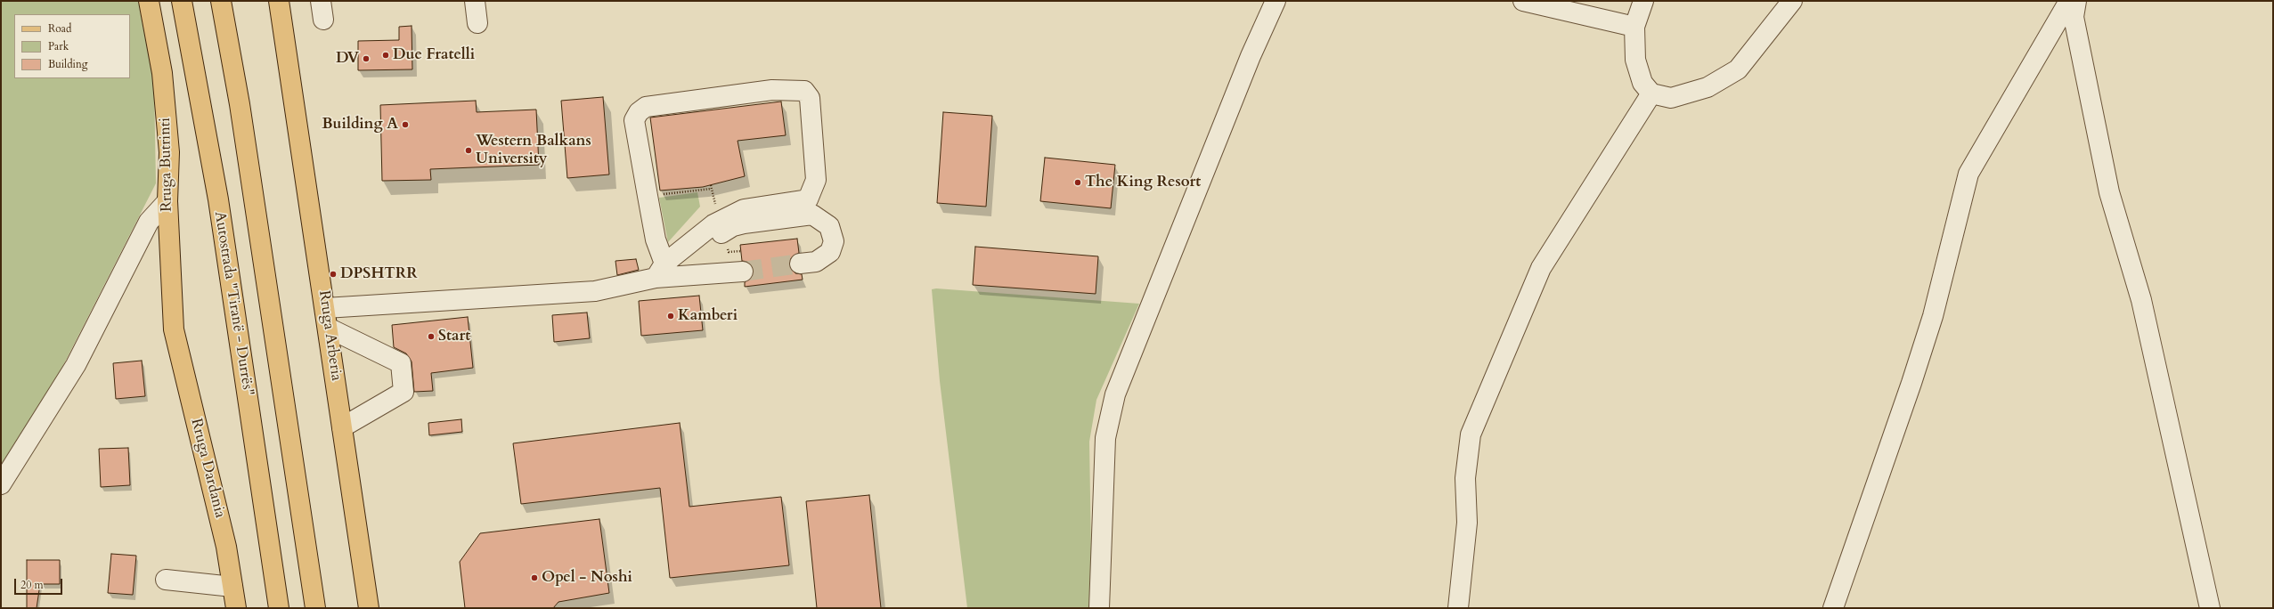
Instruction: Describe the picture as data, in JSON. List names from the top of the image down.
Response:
{
  "streets": {
    "main road": [
      "Rruga Butrinti",
      "Autostrada \"Tiranë - Durrës\"",
      "Rruga Arberia",
      "Rruga Dardania"
    ]
  },
  "crossings": [
    ["Rruga Butrinti", "Rruga Dardania"]
  ],
  "places": [
    "Due Fratelli",
    "DV",
    "Building A",
    "Western Balkans University",
    "The King Resort",
    "DPSHTRR",
    "Kamberi",
    "Start",
    "Opel - Noshi"
  ],
  "legend": ["Road", "Park", "Building"],
  "scale_bar": "20 m"
}
